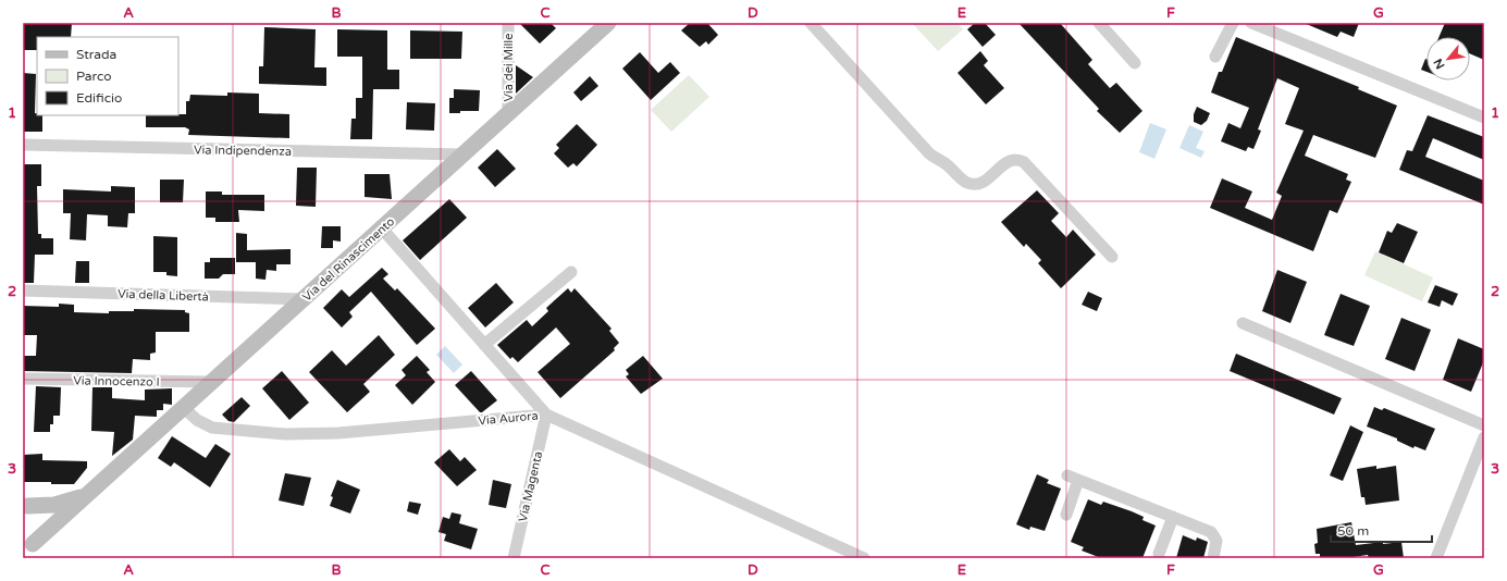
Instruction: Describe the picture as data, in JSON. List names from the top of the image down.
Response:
{
  "streets": {
    "street": [
      "Via dei Mille",
      "Via Indipendenza",
      "Via del Rinascimento",
      "Via della Libertà",
      "Via Innocenzo I",
      "Via Aurora",
      "Via Magenta"
    ]
  },
  "crossings": [
    ["Via dei Mille", "Via del Rinascimento"],
    ["Via Indipendenza", "Via del Rinascimento"],
    ["Via del Rinascimento", "Via della Libertà"],
    ["Via del Rinascimento", "Via Innocenzo I"],
    ["Via del Rinascimento", "Via Aurora"],
    ["Via Aurora", "Via Magenta"]
  ],
  "legend": ["Strada", "Parco", "Edificio"],
  "scale_bar": "50 m",
  "north": "bottom left",
  "grid": {
    "columns": [
      "A",
      "B",
      "C",
      "D",
      "E",
      "F",
      "G"
    ],
    "rows": ["1", "2", "3"]
  }
}
